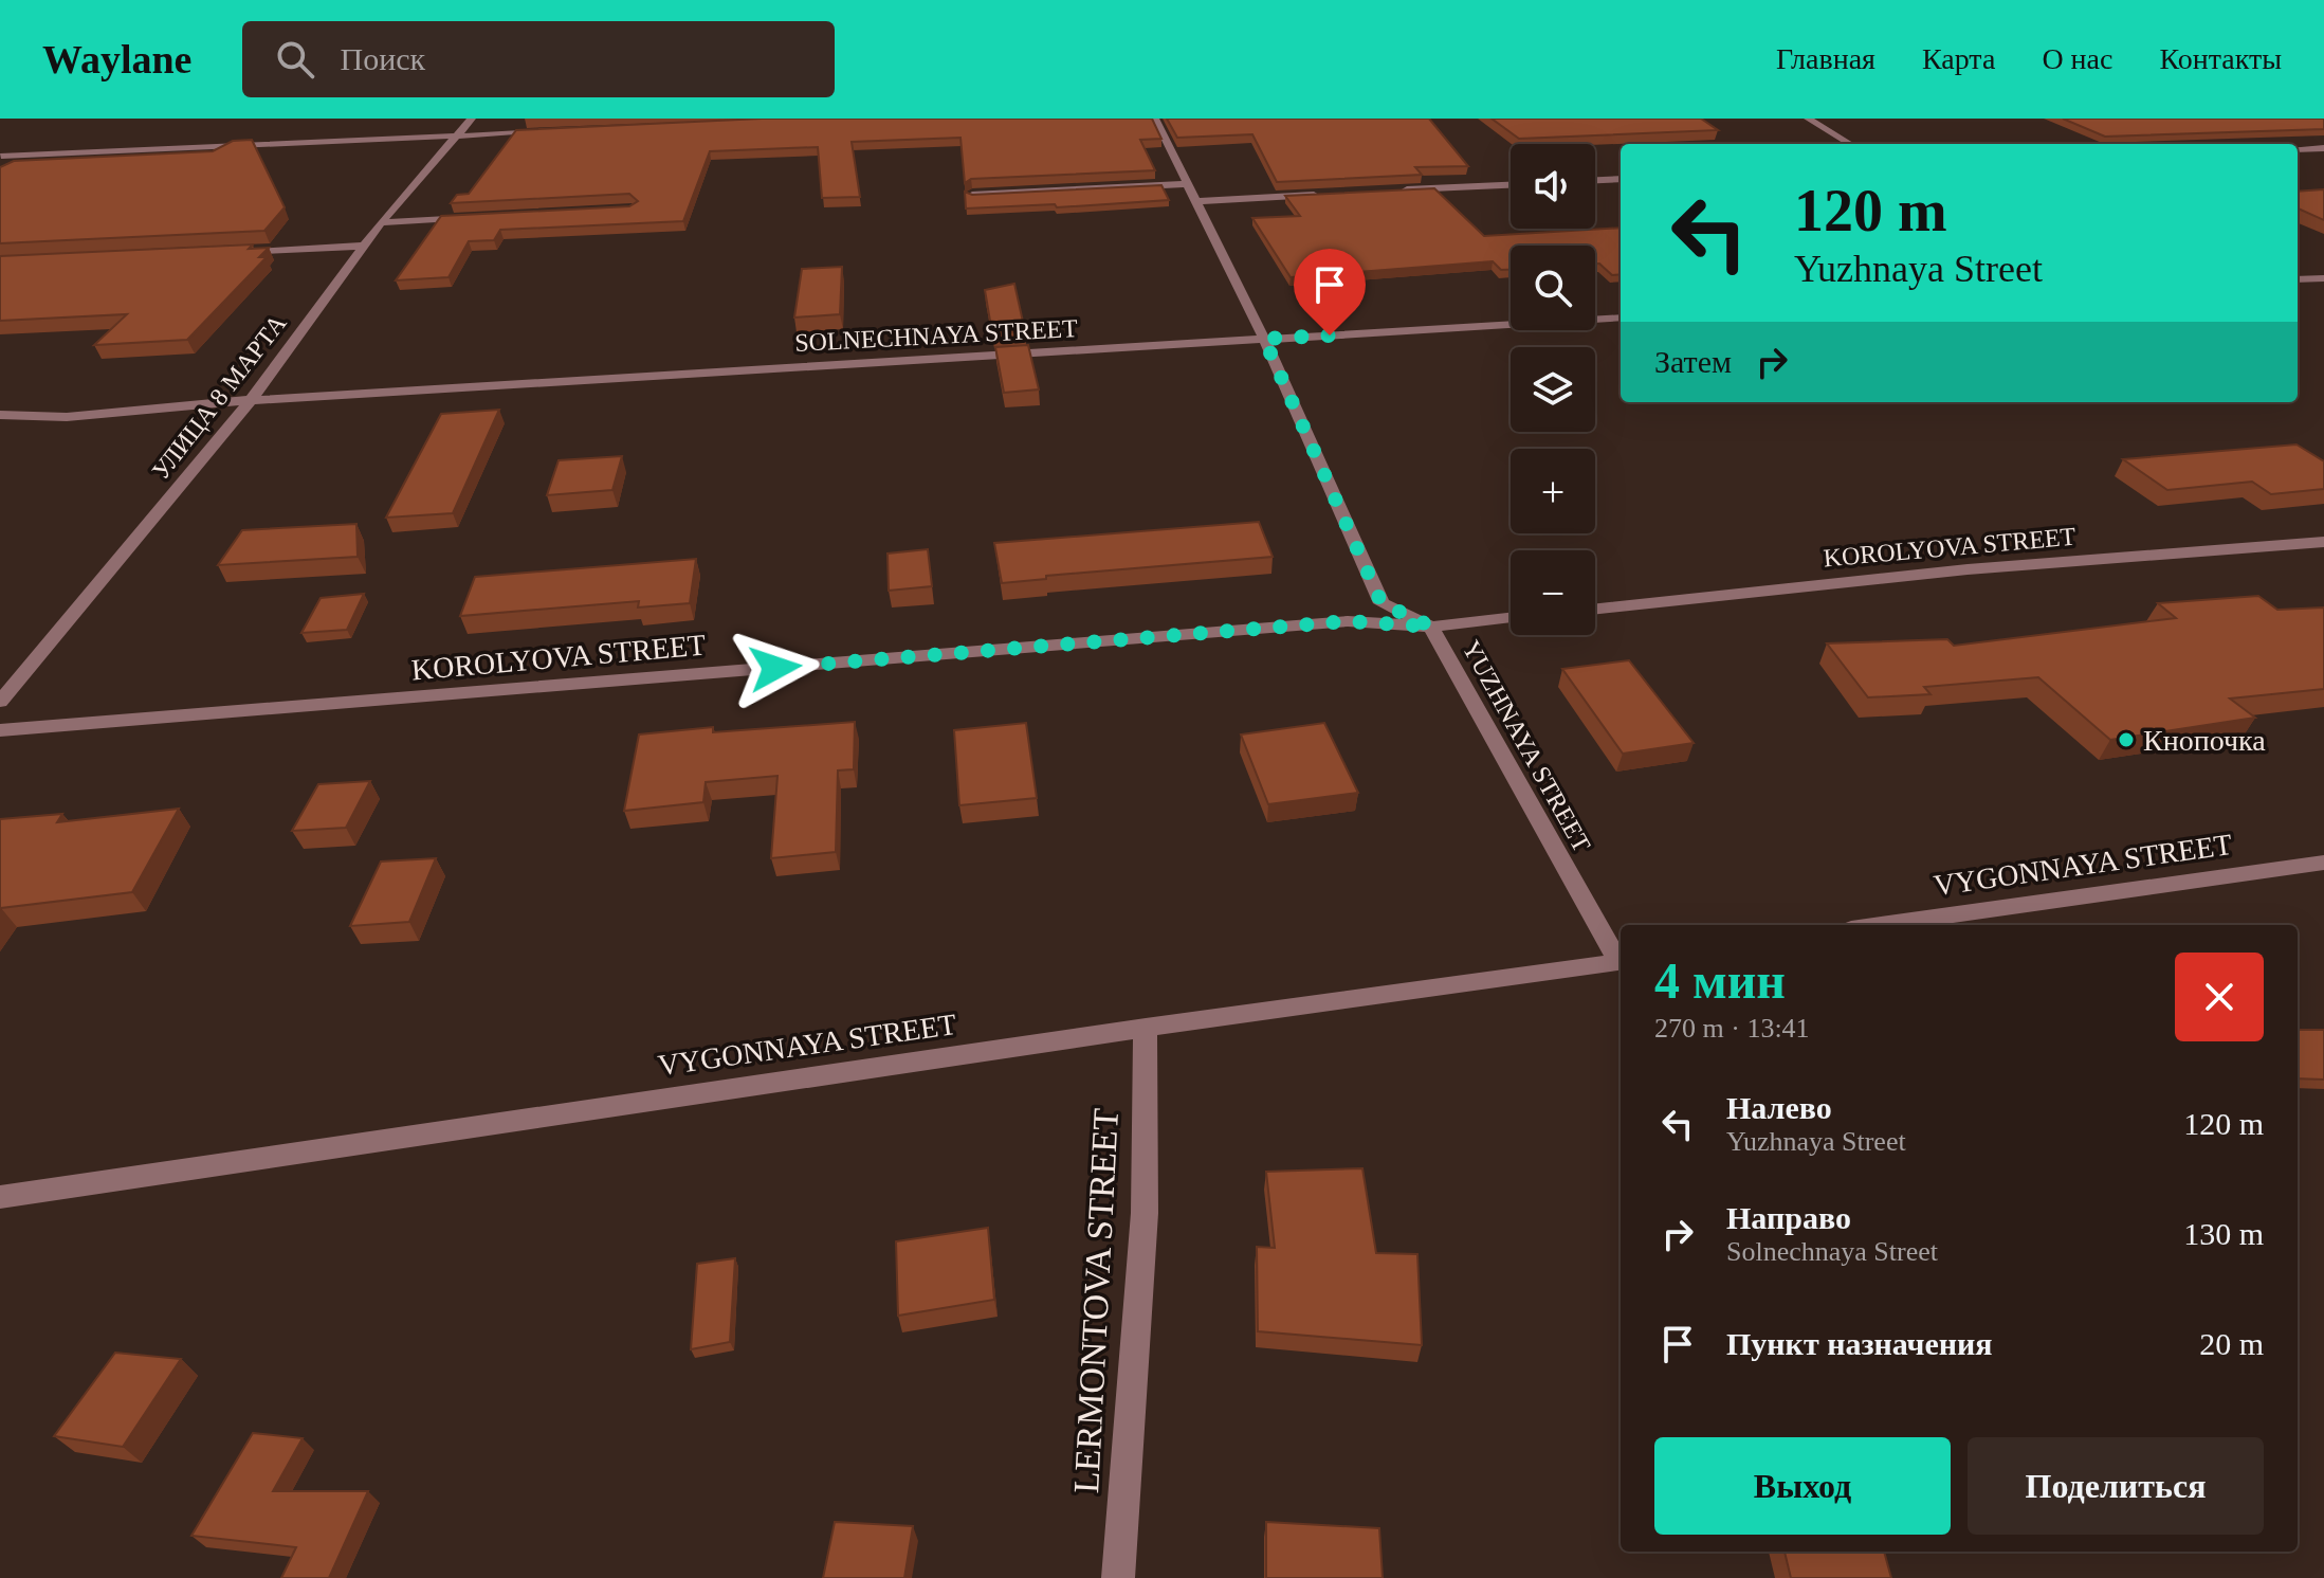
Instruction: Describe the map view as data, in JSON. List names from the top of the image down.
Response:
{
  "streets": {
    "street": [
      "SOLNECHNAYA STREET",
      "УЛИЦА 8 МАРТА",
      "KOROLYOVA STREET",
      "YUZHNAYA STREET",
      "VYGONNAYA STREET",
      "LERMONTOVA STREET"
    ]
  },
  "crossings": [
    ["SOLNECHNAYA STREET", "УЛИЦА 8 МАРТА"],
    ["SOLNECHNAYA STREET", "YUZHNAYA STREET"],
    ["KOROLYOVA STREET", "YUZHNAYA STREET"],
    ["VYGONNAYA STREET", "LERMONTOVA STREET"]
  ],
  "places": ["Кнопочка"],
  "page": {
    "header": "Waylane",
    "search": "Поиск",
    "nav": [
      "Главная",
      "Карта",
      "О нас",
      "Контакты"
    ],
    "map_buttons": ["+", "−"],
    "turn": ["120 m", "Yuzhnaya Street"],
    "then": "Затем",
    "heading": ["4 мин", "270 m · 13:41"],
    "list": [
      {
        "name": "Налево",
        "note": "Yuzhnaya Street",
        "value": "120 m"
      },
      {
        "name": "Направо",
        "note": "Solnechnaya Street",
        "value": "130 m"
      },
      {
        "name": "Пункт назначения",
        "value": "20 m"
      }
    ],
    "buttons": ["Выход", "Поделиться"]
  }
}
